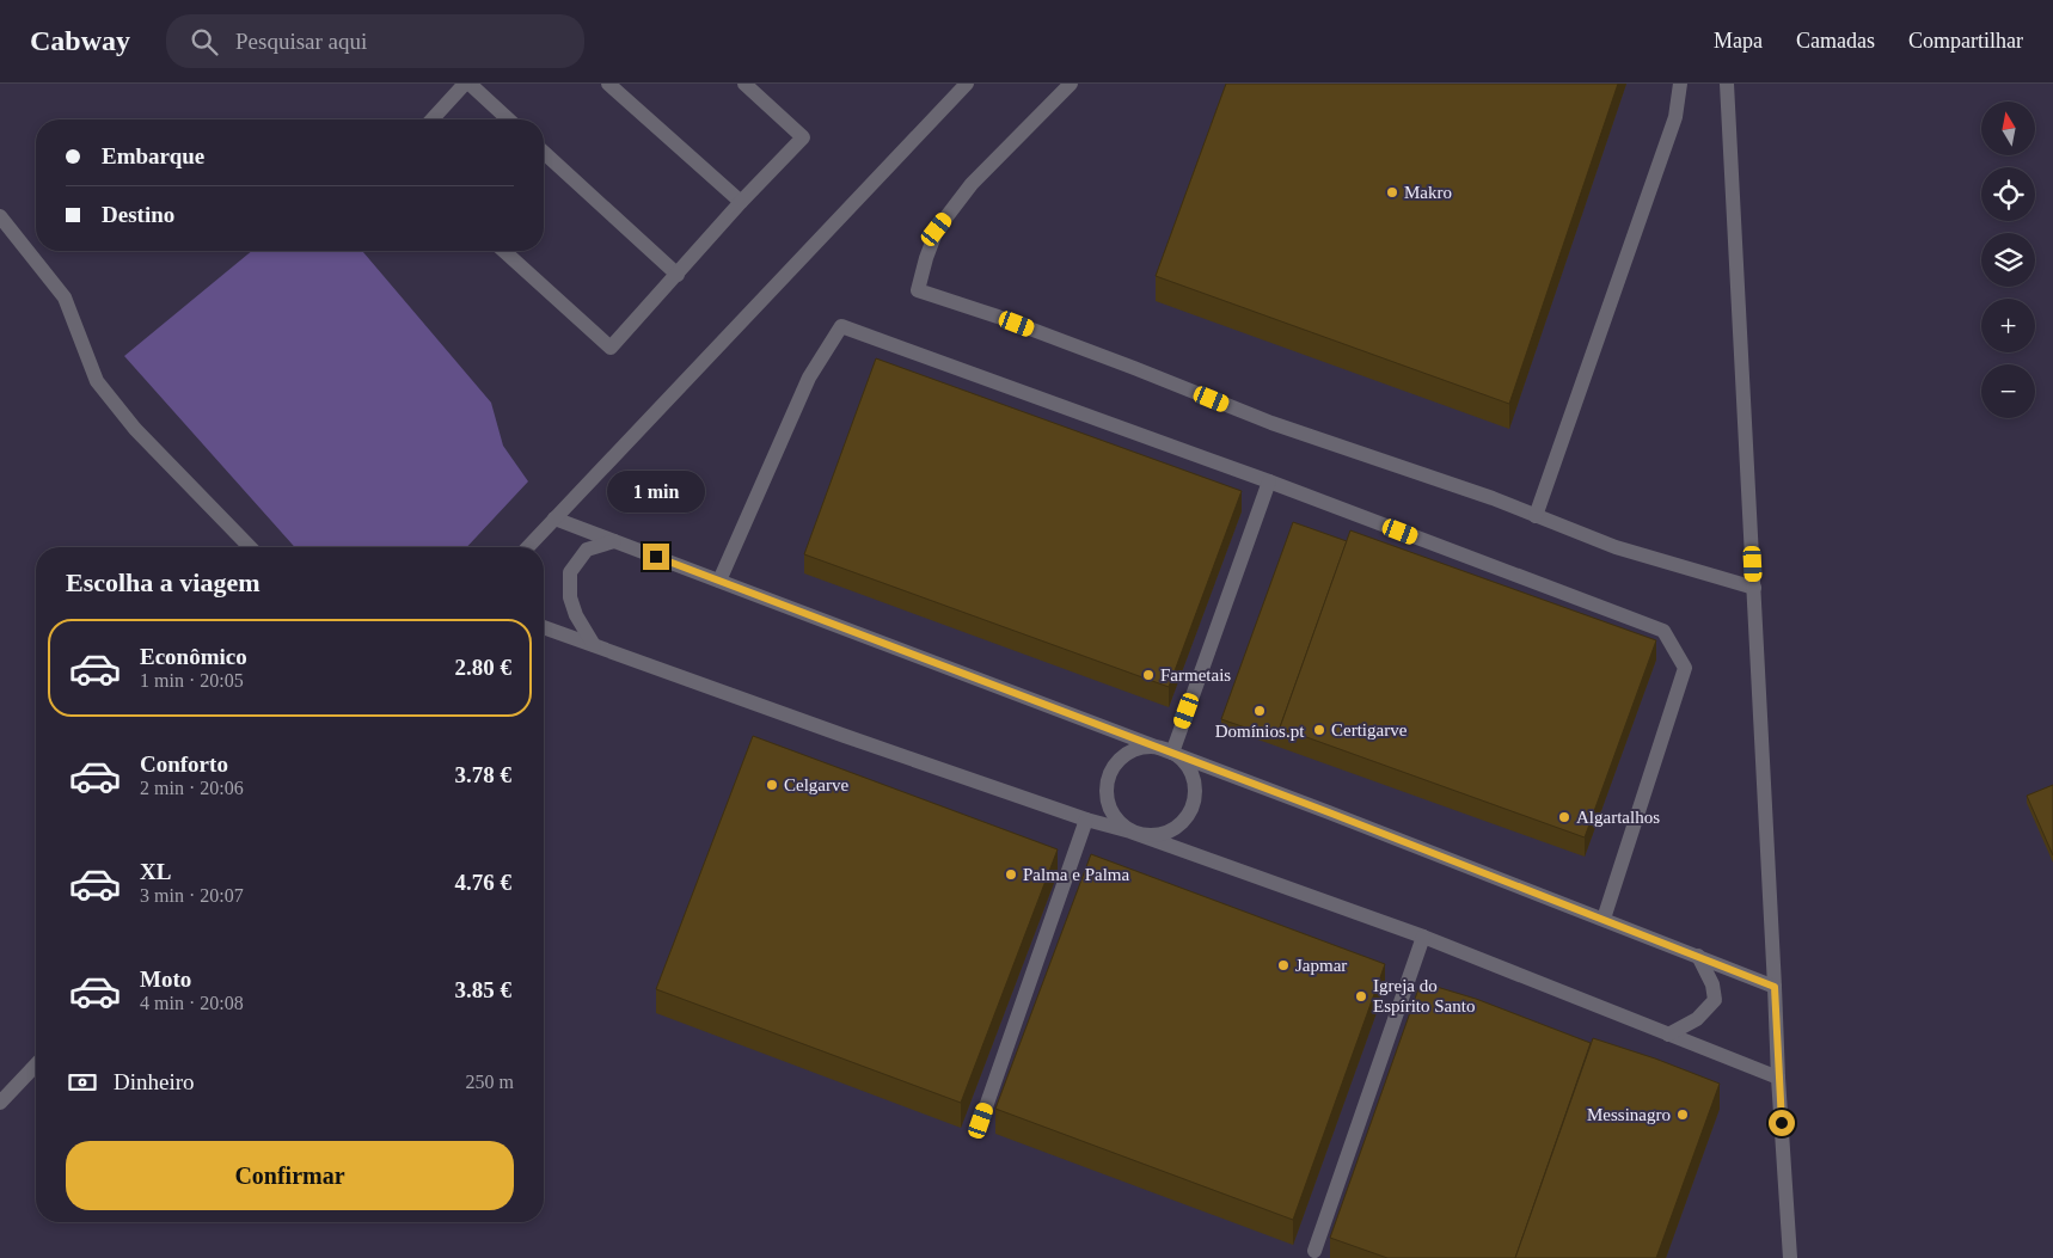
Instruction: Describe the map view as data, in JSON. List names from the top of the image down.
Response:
{
  "places": [
    "Makro",
    "Farmetais",
    "Domínios.pt",
    "Certigarve",
    "Celgarve",
    "Algartalhos",
    "Palma e Palma",
    "Japmar",
    "Igreja do Espírito Santo",
    "Messinagro"
  ],
  "north": "top",
  "page": {
    "header": "Cabway",
    "search": "Pesquisar aqui",
    "nav": ["Mapa", "Camadas", "Compartilhar"],
    "map_buttons": ["+", "−"],
    "banner": ["Embarque", "Destino"],
    "bubble": "1 min",
    "heading": "Escolha a viagem",
    "list": [
      {
        "name": "Econômico",
        "note": "1 min · 20:05",
        "value": "2.80 €"
      },
      {
        "name": "Conforto",
        "note": "2 min · 20:06",
        "value": "3.78 €"
      },
      {
        "name": "XL",
        "note": "3 min · 20:07",
        "value": "4.76 €"
      },
      {
        "name": "Moto",
        "note": "4 min · 20:08",
        "value": "3.85 €"
      }
    ],
    "pay": ["Dinheiro", "250 m"],
    "buttons": "Confirmar"
  }
}
